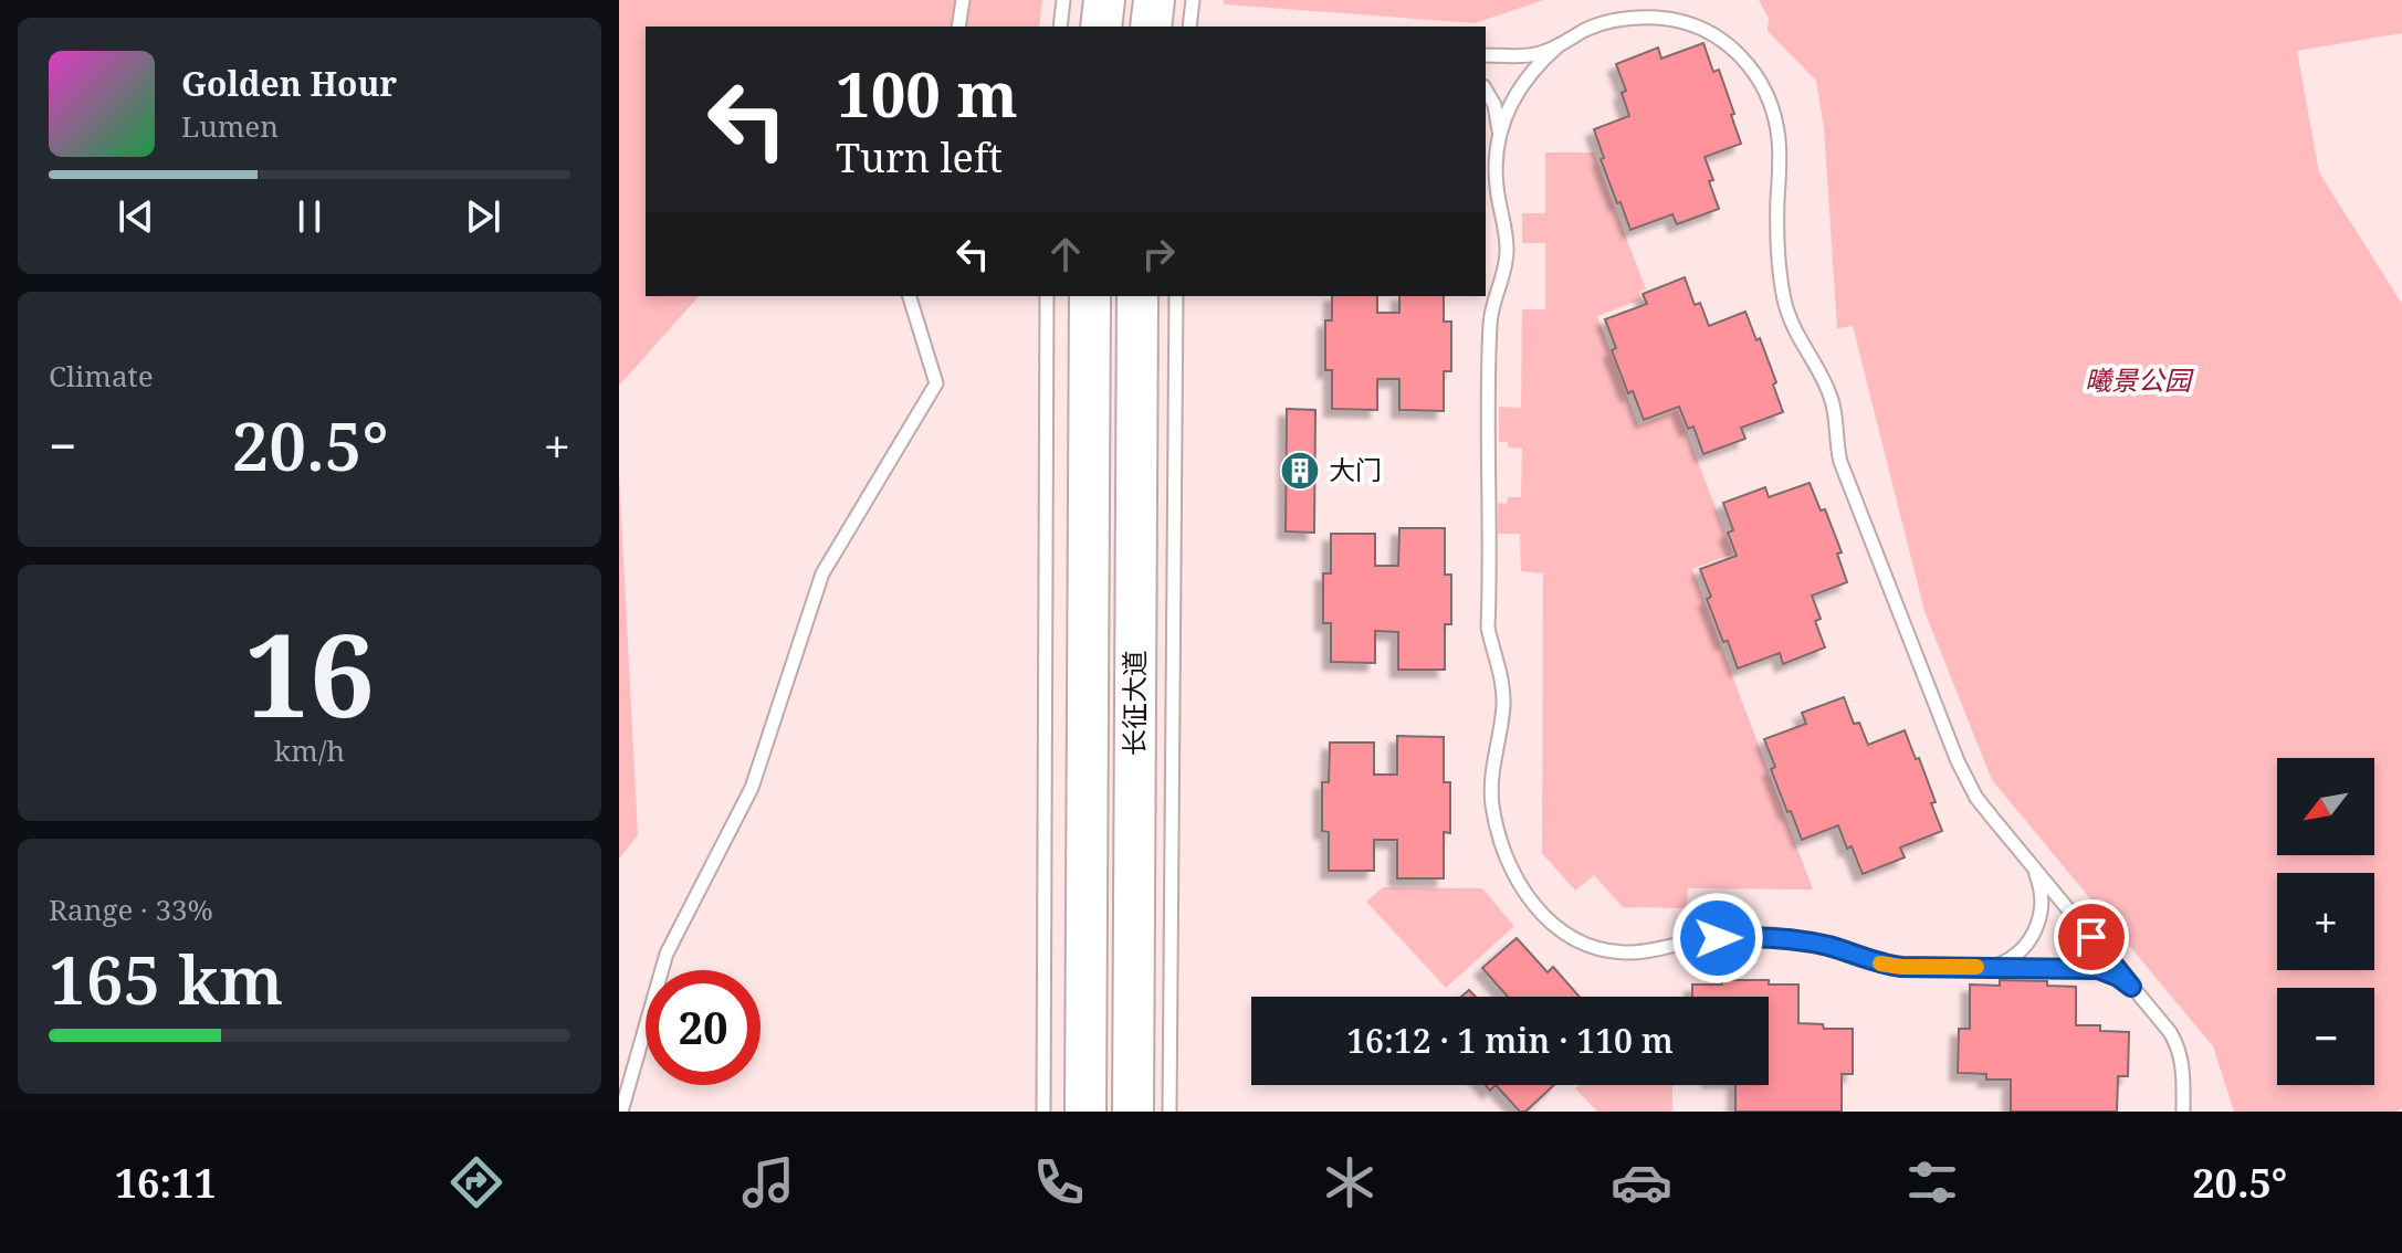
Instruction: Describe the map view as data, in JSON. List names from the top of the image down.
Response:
{
  "streets": {
    "main road": ["长征大道"]
  },
  "parks": ["曦景公园"],
  "places": {
    "building": ["大门"]
  },
  "north": "bottom left",
  "page": {
    "turn": ["100 m", "Turn left"],
    "song": ["Golden Hour", "Lumen"],
    "tile": [
      "Climate",
      ["16", "km/h"],
      ["Range · 33%", "165 km"]
    ],
    "heat": ["−", "20.5°", "+"],
    "map_buttons": ["+", "−"],
    "limit": "20",
    "trip": "16:12 · 1 min · 110 m",
    "tabs": ["16:11", "20.5°"]
  }
}
